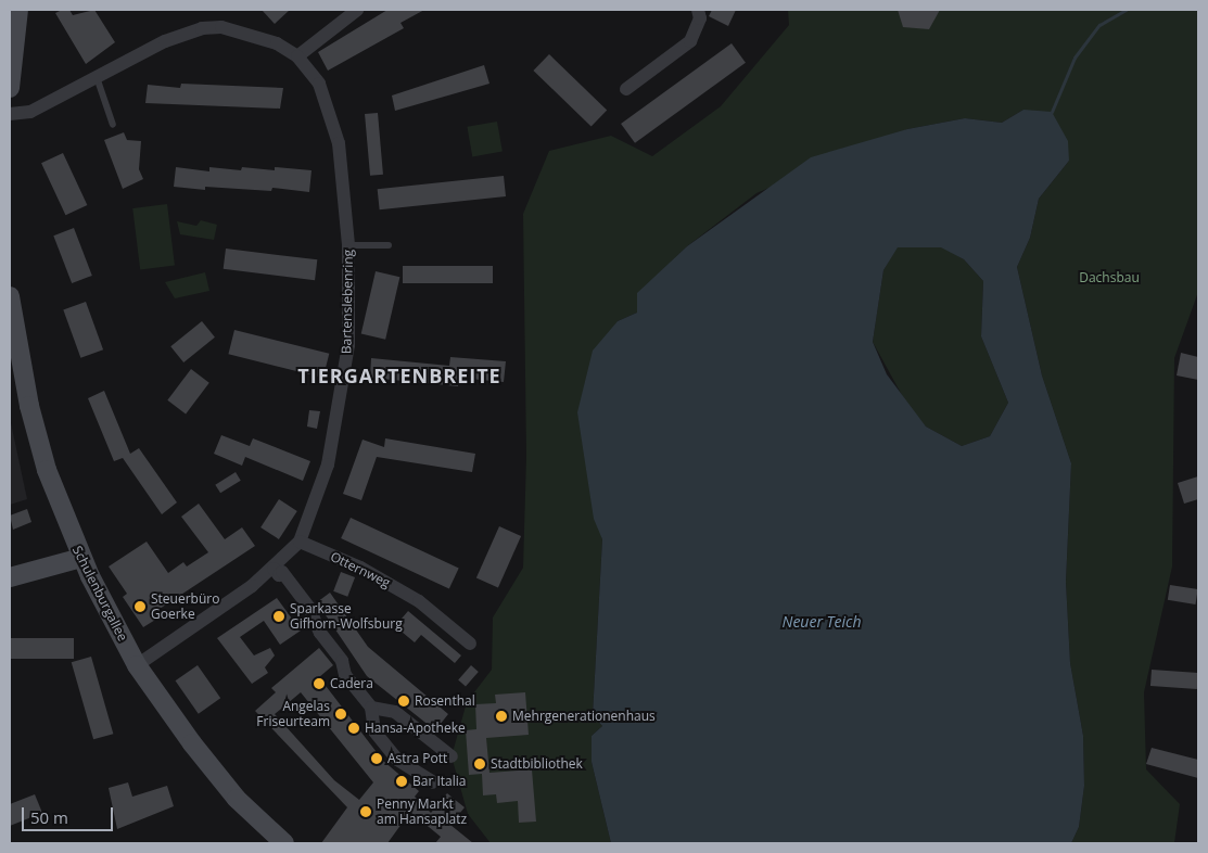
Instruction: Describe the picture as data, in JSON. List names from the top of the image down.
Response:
{
  "streets": {
    "street": ["Bartenslebenring", "Otternweg", "Schulenburgallee"]
  },
  "crossings": [
    ["Bartenslebenring", "Otternweg"],
    ["Bartenslebenring", "Schulenburgallee"]
  ],
  "districts": ["TIERGARTENBREITE"],
  "water": ["Neuer Teich"],
  "parks": ["Dachsbau"],
  "places": [
    "Steuerbüro Goerke",
    "Sparkasse Gifhorn-Wolfsburg",
    "Cadera",
    "Rosenthal",
    "Angelas Friseurteam",
    "Mehrgenerationenhaus",
    "Hansa-Apotheke",
    "Astra Pott",
    "Stadtbibliothek",
    "Bar Italia",
    "Penny Markt am Hansaplatz"
  ],
  "scale_bar": "50 m"
}
